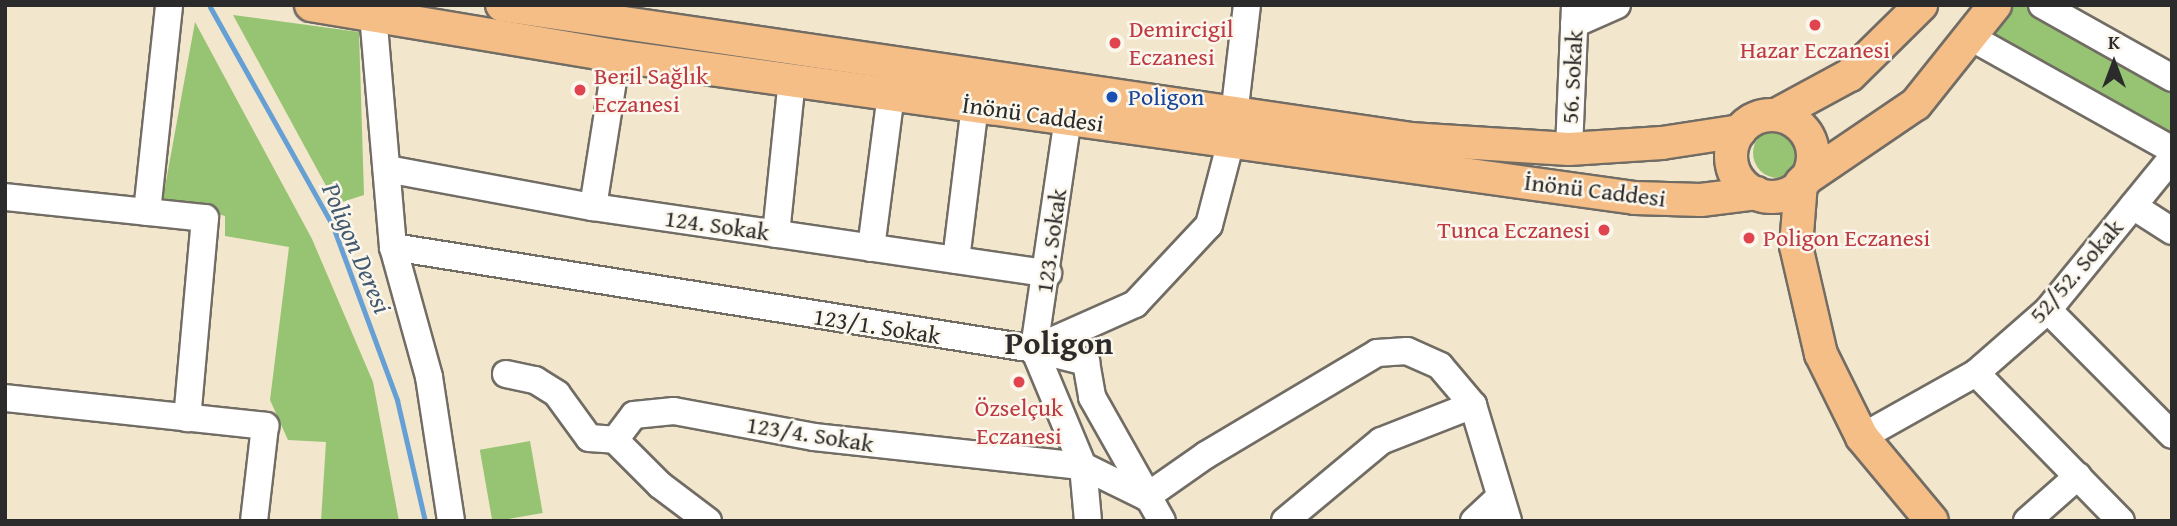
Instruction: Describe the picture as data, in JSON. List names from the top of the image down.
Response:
{
  "streets": {
    "main road": ["İnönü Caddesi"],
    "street": [
      "56. Sokak",
      "124. Sokak",
      "123. Sokak",
      "52/52. Sokak",
      "123/1. Sokak",
      "123/4. Sokak"
    ]
  },
  "crossings": [
    ["56. Sokak", "İnönü Caddesi"],
    ["İnönü Caddesi", "123. Sokak"],
    ["124. Sokak", "123. Sokak"],
    ["123. Sokak", "123/1. Sokak"],
    ["123/1. Sokak", "123/4. Sokak"]
  ],
  "districts": ["Poligon"],
  "water": ["Poligon Deresi"],
  "places": [
    "Hazar Eczanesi",
    "Demircigil Eczanesi",
    "Beril Sağlık Eczanesi",
    "Poligon",
    "Tunca Eczanesi",
    "Poligon Eczanesi",
    "Özselçuk Eczanesi"
  ],
  "north": "top"
}
